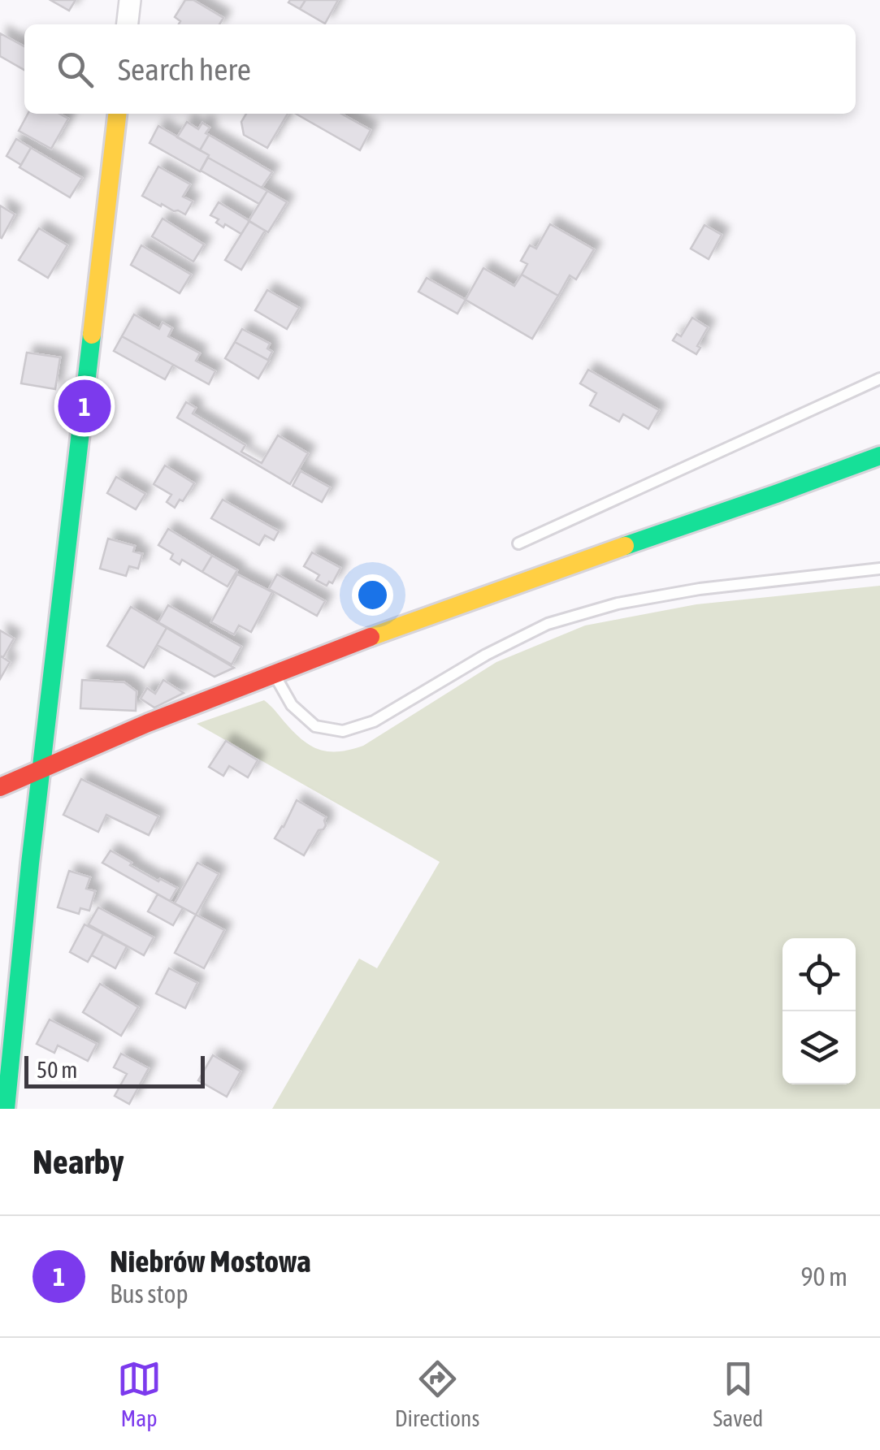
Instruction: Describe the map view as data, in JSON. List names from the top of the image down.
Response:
{
  "scale_bar": "50 m",
  "page": {
    "search": "Search here",
    "pins": "1",
    "scale": "50 m",
    "heading": "Nearby",
    "list": [
      {
        "mark": "1",
        "name": "Niebrów Mostowa",
        "note": "Bus stop",
        "value": "90 m"
      }
    ],
    "nav": ["Map", "Directions", "Saved"]
  }
}
